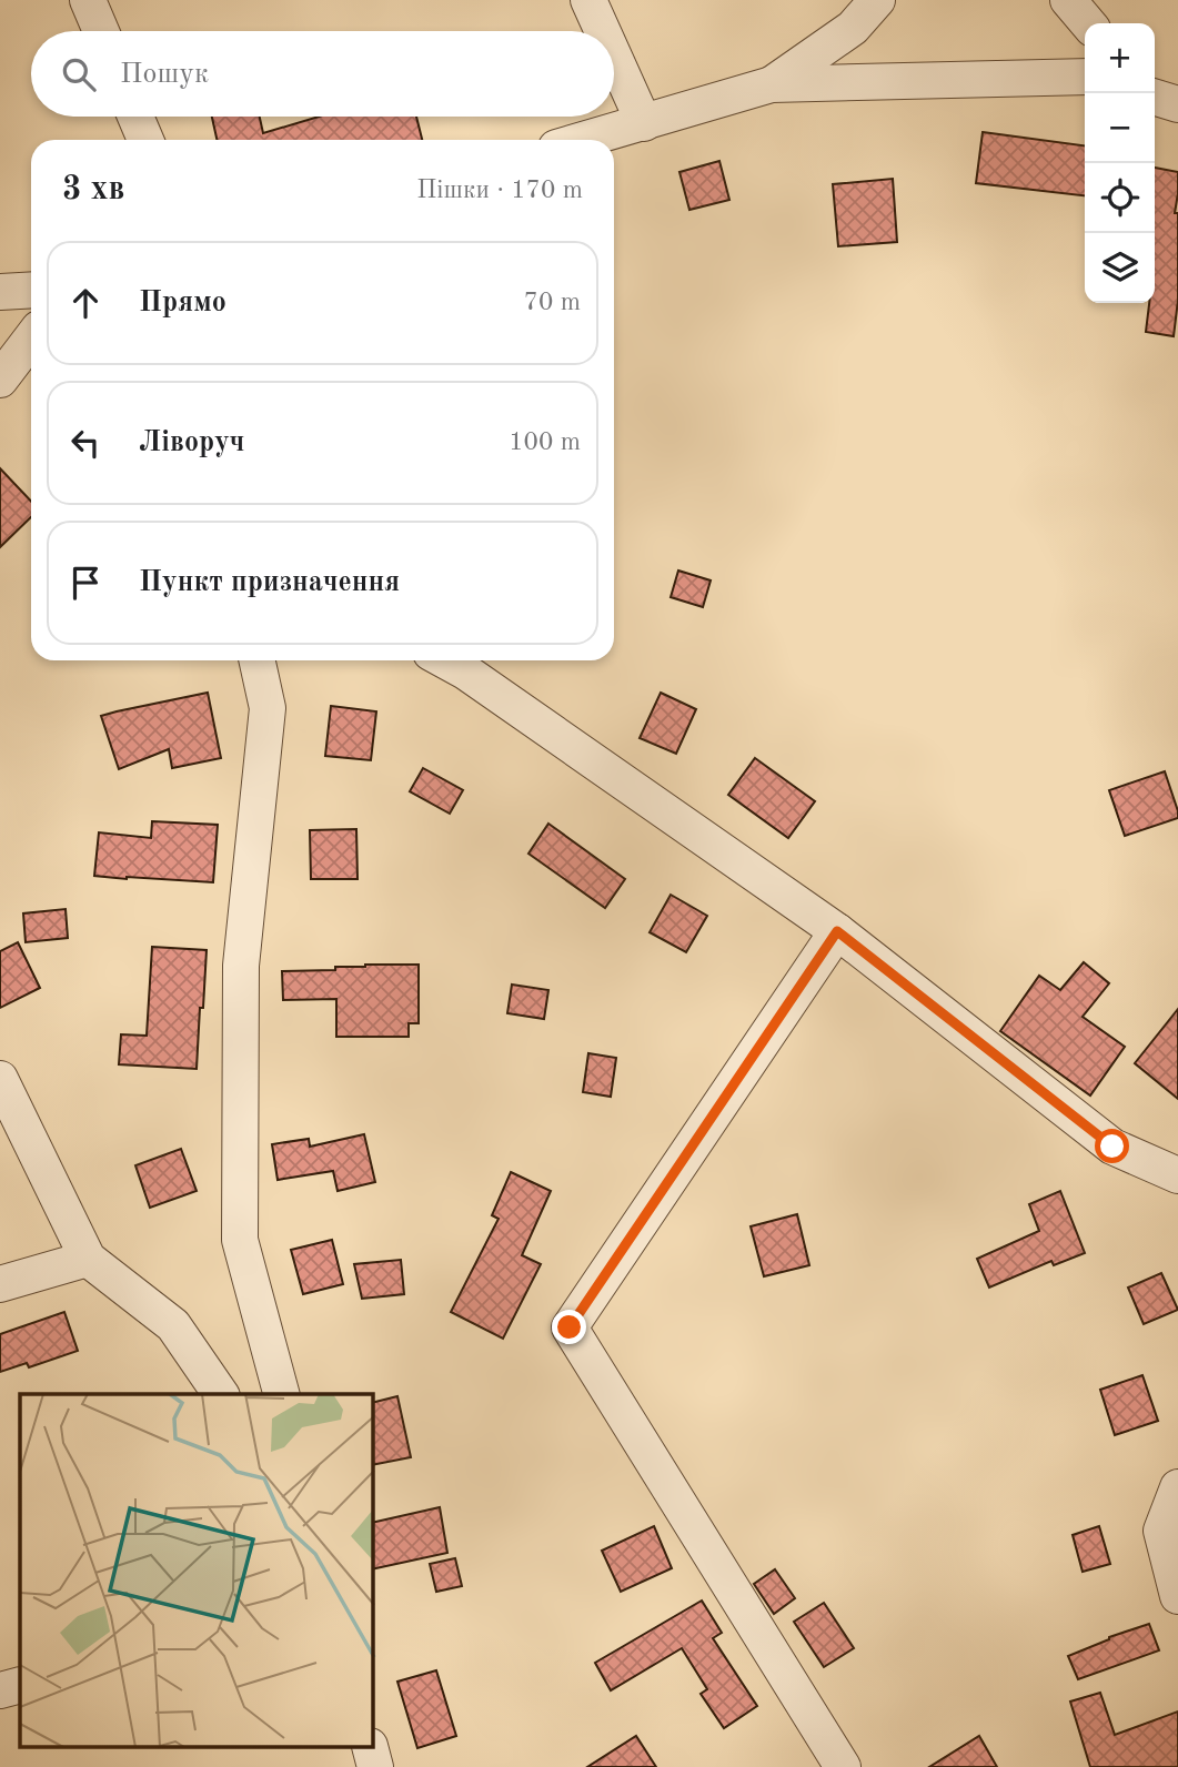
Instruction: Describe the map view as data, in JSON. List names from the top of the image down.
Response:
{
  "page": {
    "map_buttons": ["+", "−"],
    "search": "Пошук",
    "heading": ["3 хв", "Пішки · 170 m"],
    "list": [
      ["Прямо", "70 m"],
      ["Ліворуч", "100 m"],
      "Пункт призначення"
    ]
  }
}
